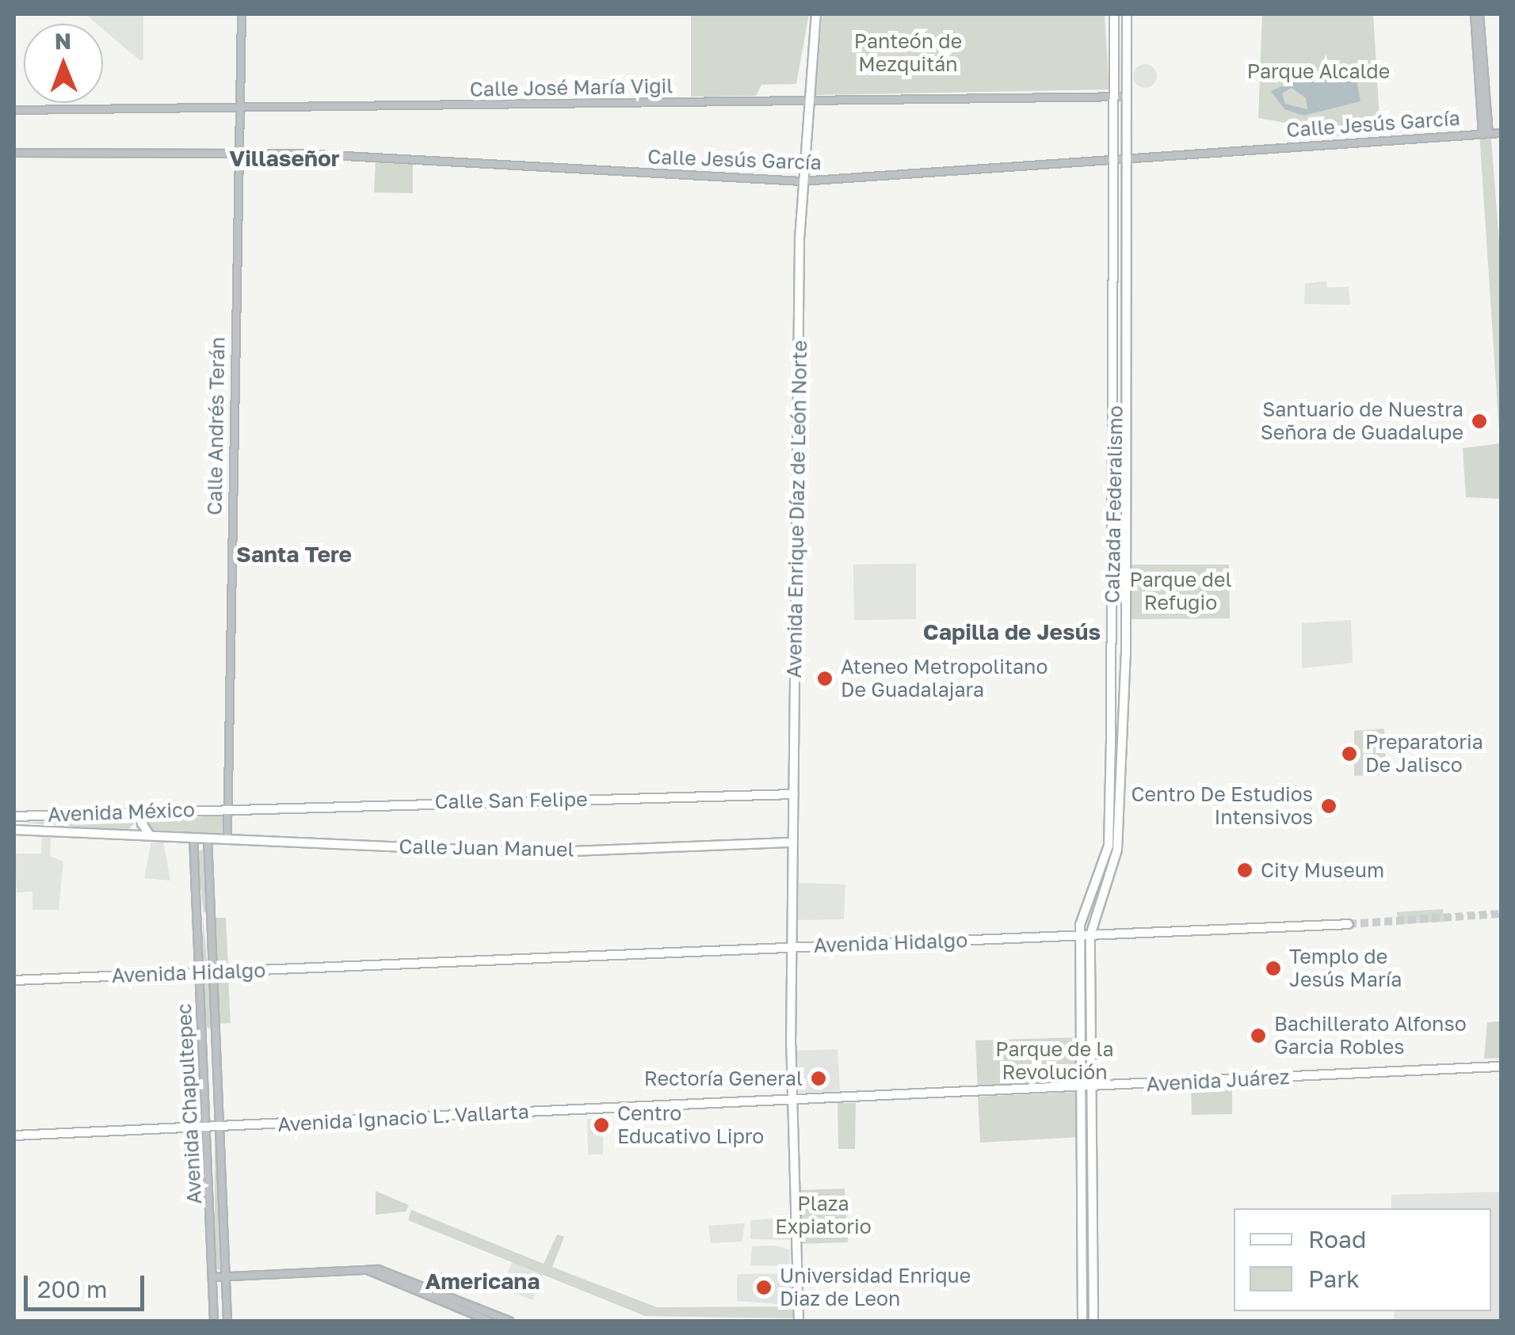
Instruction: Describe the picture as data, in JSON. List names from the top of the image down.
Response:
{
  "streets": {
    "main road": [
      "Calzada Federalismo",
      "Avenida Enrique Díaz de León Norte",
      "Calle San Felipe",
      "Avenida México",
      "Calle Juan Manuel",
      "Avenida Hidalgo",
      "Avenida Juárez",
      "Avenida Ignacio L. Vallarta"
    ],
    "street": [
      "Calle José María Vigil",
      "Calle Jesús García",
      "Calle Andrés Terán",
      "Avenida Chapultepec"
    ]
  },
  "crossings": [
    ["Calle José María Vigil", "Calle Andrés Terán"],
    ["Calle José María Vigil", "Calzada Federalismo"],
    ["Calle José María Vigil", "Avenida Enrique Díaz de León Norte"],
    ["Calle Jesús García", "Calle Andrés Terán"],
    ["Calle Jesús García", "Calzada Federalismo"],
    ["Calle Jesús García", "Avenida Enrique Díaz de León Norte"],
    ["Calle Andrés Terán", "Calle San Felipe"],
    ["Calle Andrés Terán", "Avenida México"],
    ["Calle Andrés Terán", "Calle Juan Manuel"],
    ["Calzada Federalismo", "Avenida Hidalgo"],
    ["Calzada Federalismo", "Avenida Juárez"],
    ["Avenida Enrique Díaz de León Norte", "Calle San Felipe"],
    ["Avenida Enrique Díaz de León Norte", "Calle Juan Manuel"],
    ["Avenida Enrique Díaz de León Norte", "Avenida Hidalgo"],
    ["Avenida Enrique Díaz de León Norte", "Avenida Juárez"],
    ["Avenida Enrique Díaz de León Norte", "Avenida Ignacio L. Vallarta"],
    ["Calle San Felipe", "Avenida México"],
    ["Avenida México", "Calle Juan Manuel"],
    ["Avenida México", "Avenida Chapultepec"],
    ["Avenida Hidalgo", "Avenida Chapultepec"],
    ["Avenida Juárez", "Avenida Ignacio L. Vallarta"],
    ["Avenida Chapultepec", "Avenida Ignacio L. Vallarta"]
  ],
  "districts": [
    "Villaseñor",
    "Santa Tere",
    "Capilla de Jesús",
    "Americana"
  ],
  "parks": [
    "Panteón de Mezquitán",
    "Parque Alcalde",
    "Parque del Refugio",
    "Parque de la Revolución",
    "Plaza Expiatorio"
  ],
  "places": [
    "Santuario de Nuestra Señora de Guadalupe",
    "Ateneo Metropolitano De Guadalajara",
    "Preparatoria De Jalisco",
    "Centro De Estudios Intensivos",
    "City Museum",
    "Templo de Jesús María",
    "Bachillerato Alfonso Garcia Robles",
    "Rectoría General",
    "Centro Educativo Lipro",
    "Universidad Enrique Diaz de Leon"
  ],
  "legend": ["Road", "Park"],
  "scale_bar": "200 m",
  "north": "top"
}
